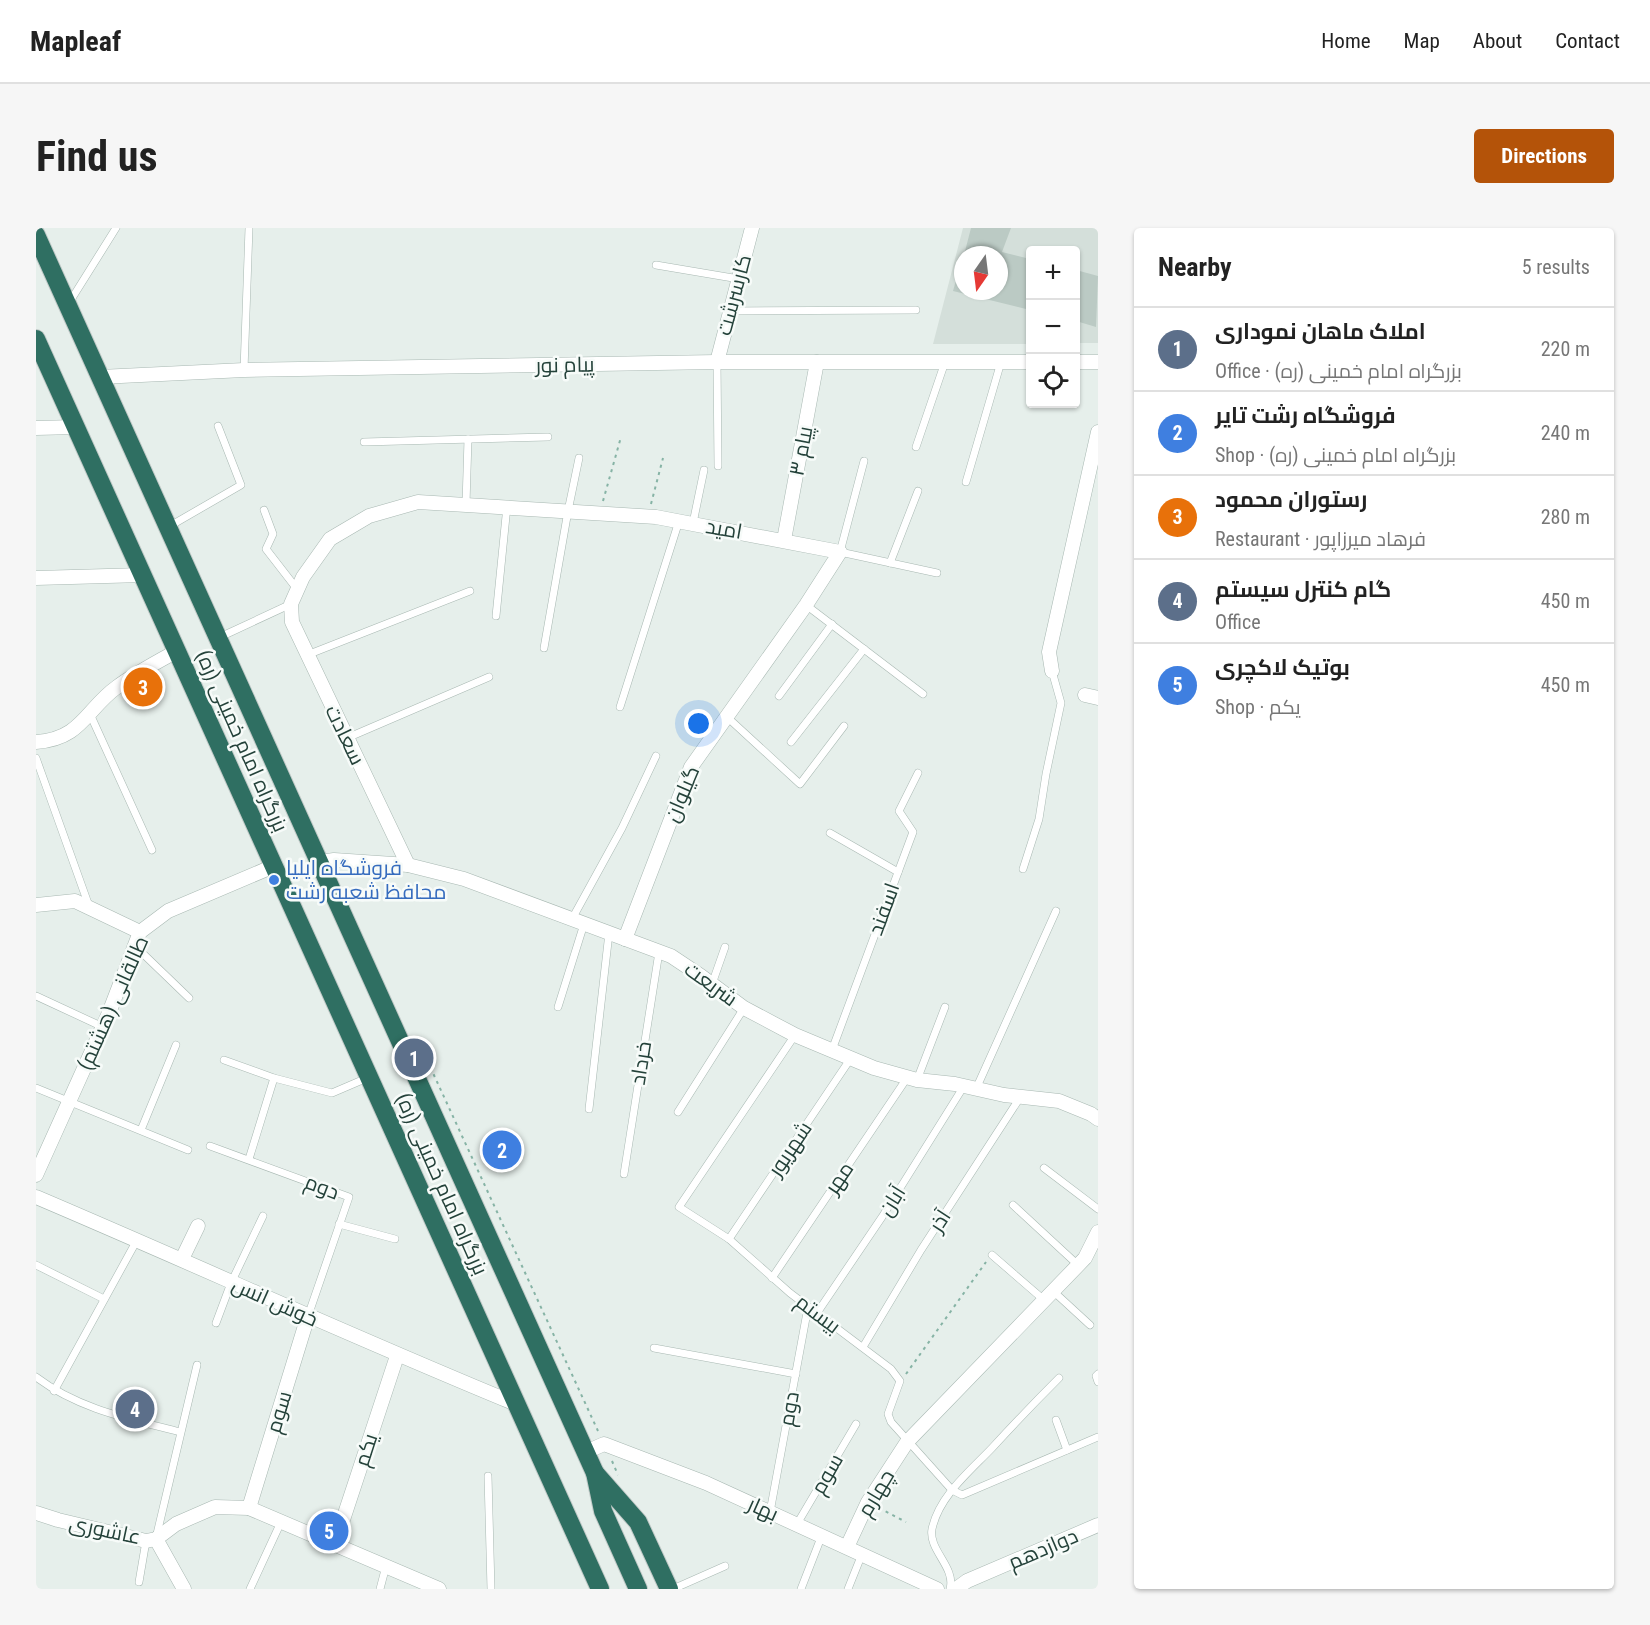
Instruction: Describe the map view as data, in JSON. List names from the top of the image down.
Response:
{
  "streets": {
    "highway": ["بزرگراه امام خمینی (ره)"],
    "street": [
      "کارسرشت",
      "پیام نور",
      "پیام ۳",
      "امید",
      "سعادت",
      "گیلوان",
      "شریعت",
      "طالقانی (هشتم)",
      "خوش انس",
      "سوم",
      "یکم",
      "چهارم",
      "بهار",
      "عاشوری",
      "دوازدهم"
    ],
    "lane": [
      "اسفند",
      "خرداد",
      "شهریور",
      "مهر",
      "دوم",
      "آبان",
      "آذر",
      "بیستم"
    ]
  },
  "crossings": [
    ["کارسرشت", "پیام نور"],
    ["پیام نور", "پیام ۳"],
    ["پیام نور", "بزرگراه امام خمینی (ره)"],
    ["پیام ۳", "امید"],
    ["امید", "سعادت"],
    ["امید", "گیلوان"],
    ["سعادت", "شریعت"],
    ["بزرگراه امام خمینی (ره)", "شریعت"],
    ["بزرگراه امام خمینی (ره)", "طالقانی (هشتم)"],
    ["بزرگراه امام خمینی (ره)", "خوش انس"],
    ["بزرگراه امام خمینی (ره)", "بهار"],
    ["گیلوان", "شریعت"],
    ["اسفند", "شریعت"],
    ["شریعت", "خرداد"],
    ["شریعت", "شهریور"],
    ["شریعت", "مهر"],
    ["شریعت", "آبان"],
    ["شریعت", "آذر"],
    ["شریعت", "بیستم"],
    ["شهریور", "بیستم"],
    ["مهر", "بیستم"],
    ["دوم", "خوش انس"],
    ["دوم", "بیستم"],
    ["دوم", "سوم"],
    ["دوم", "بهار"],
    ["آبان", "بیستم"],
    ["آذر", "بیستم"],
    ["خوش انس", "سوم"],
    ["خوش انس", "یکم"],
    ["سوم", "بهار"],
    ["سوم", "عاشوری"],
    ["یکم", "عاشوری"],
    ["چهارم", "بهار"]
  ],
  "places": ["فروشگاه ایلیا محافظ شعبه رشت"],
  "north": "bottom",
  "page": {
    "header": "Mapleaf",
    "nav": [
      "Home",
      "Map",
      "About",
      "Contact"
    ],
    "buttons": "Directions",
    "title": "Find us",
    "heading": ["Nearby", "5 results"],
    "map_buttons": ["+", "−"],
    "list": [
      {
        "mark": "1",
        "name": "املاک ماهان نموداری",
        "note": "Office · بزرگراه امام خمینی (ره)",
        "value": "220 m"
      },
      {
        "mark": "2",
        "name": "فروشگاه رشت تاير",
        "note": "Shop · بزرگراه امام خمینی (ره)",
        "value": "240 m"
      },
      {
        "mark": "3",
        "name": "رستوران محمود",
        "note": "Restaurant · فرهاد میرزاپور",
        "value": "280 m"
      },
      {
        "mark": "4",
        "name": "گام کنترل سیستم",
        "note": "Office",
        "value": "450 m"
      },
      {
        "mark": "5",
        "name": "بوتیک لاکچری",
        "note": "Shop · یکم",
        "value": "450 m"
      }
    ],
    "pins": [
      "3",
      "1",
      "2",
      "4",
      "5"
    ]
  }
}
